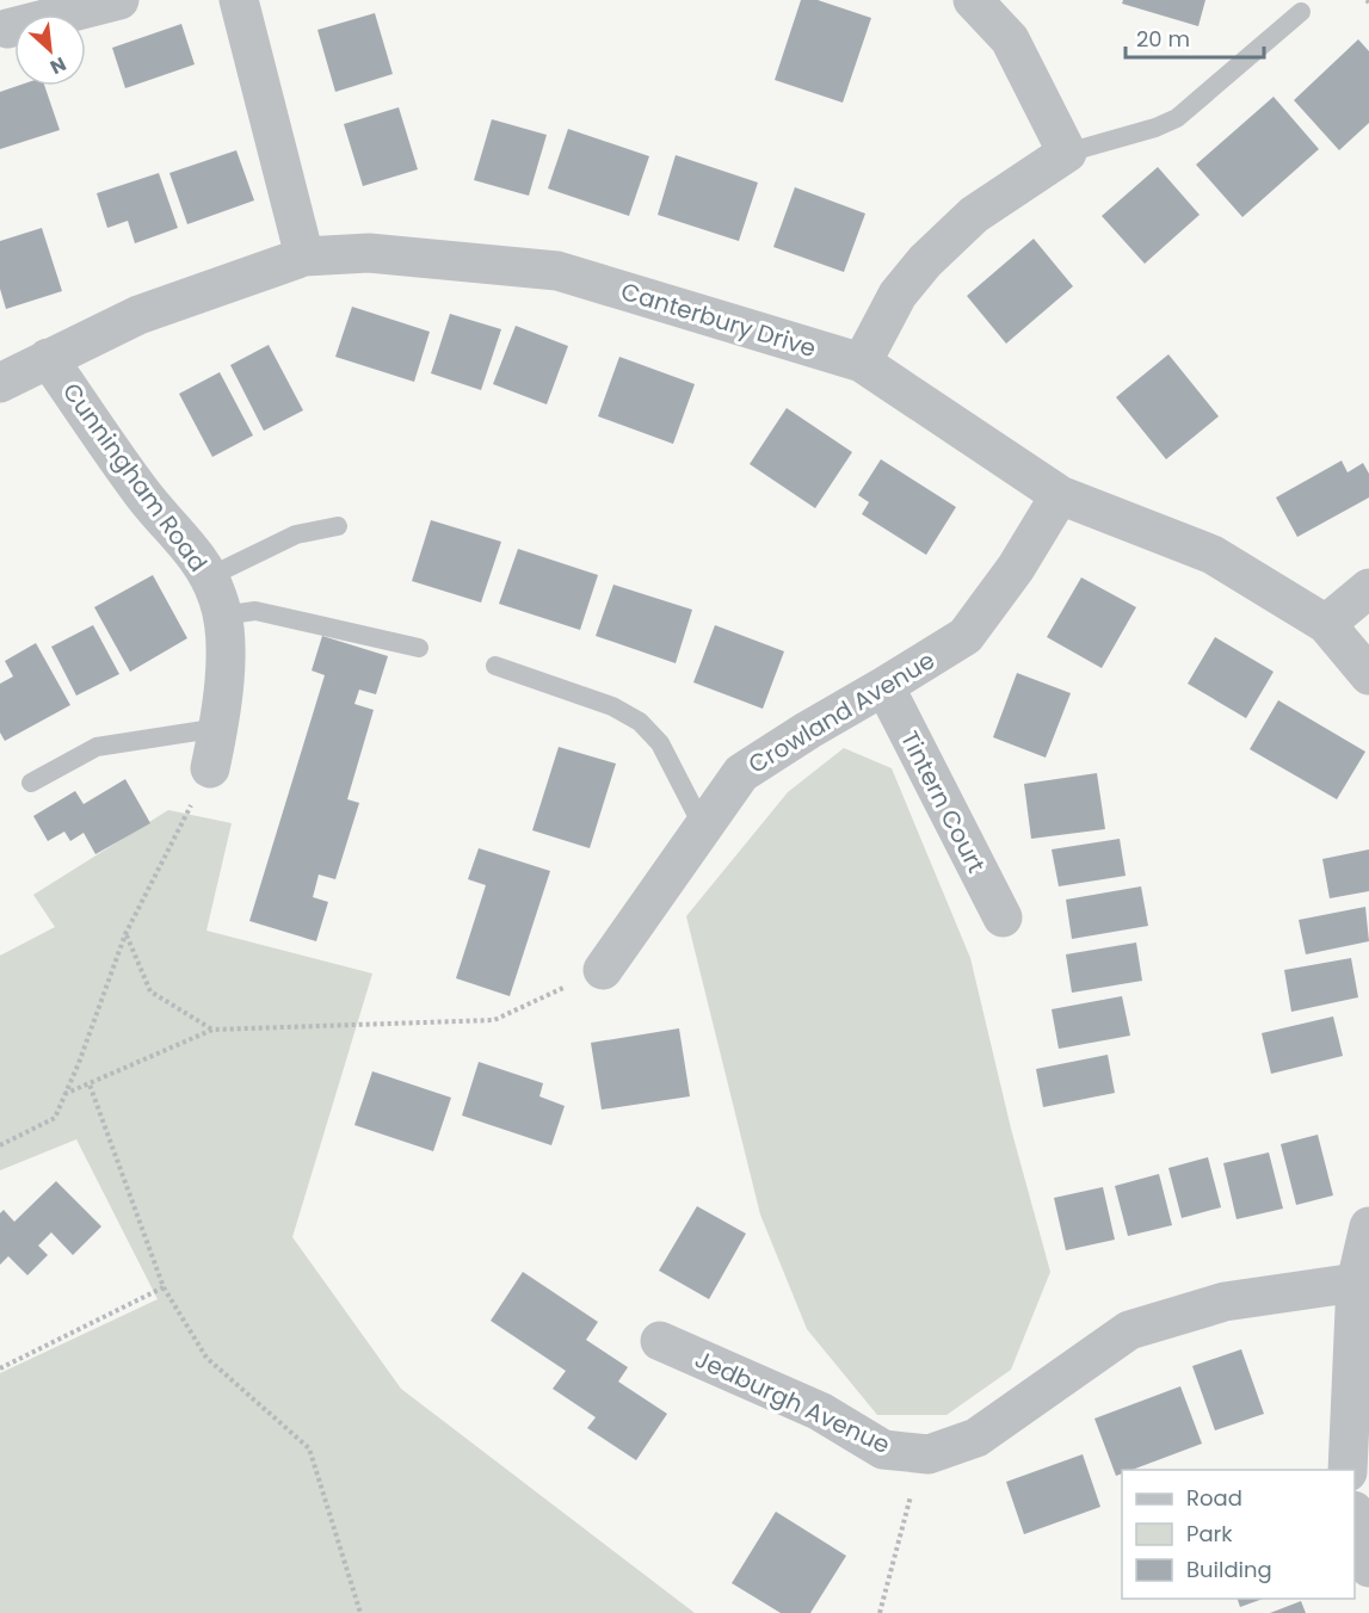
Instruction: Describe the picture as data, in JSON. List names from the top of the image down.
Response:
{
  "streets": {
    "street": [
      "Canterbury Drive",
      "Cunningham Road",
      "Crowland Avenue",
      "Tintern Court",
      "Jedburgh Avenue"
    ]
  },
  "crossings": [
    ["Canterbury Drive", "Cunningham Road"],
    ["Canterbury Drive", "Crowland Avenue"],
    ["Crowland Avenue", "Tintern Court"]
  ],
  "legend": ["Road", "Park", "Building"],
  "scale_bar": "20 m",
  "north": "bottom right"
}
